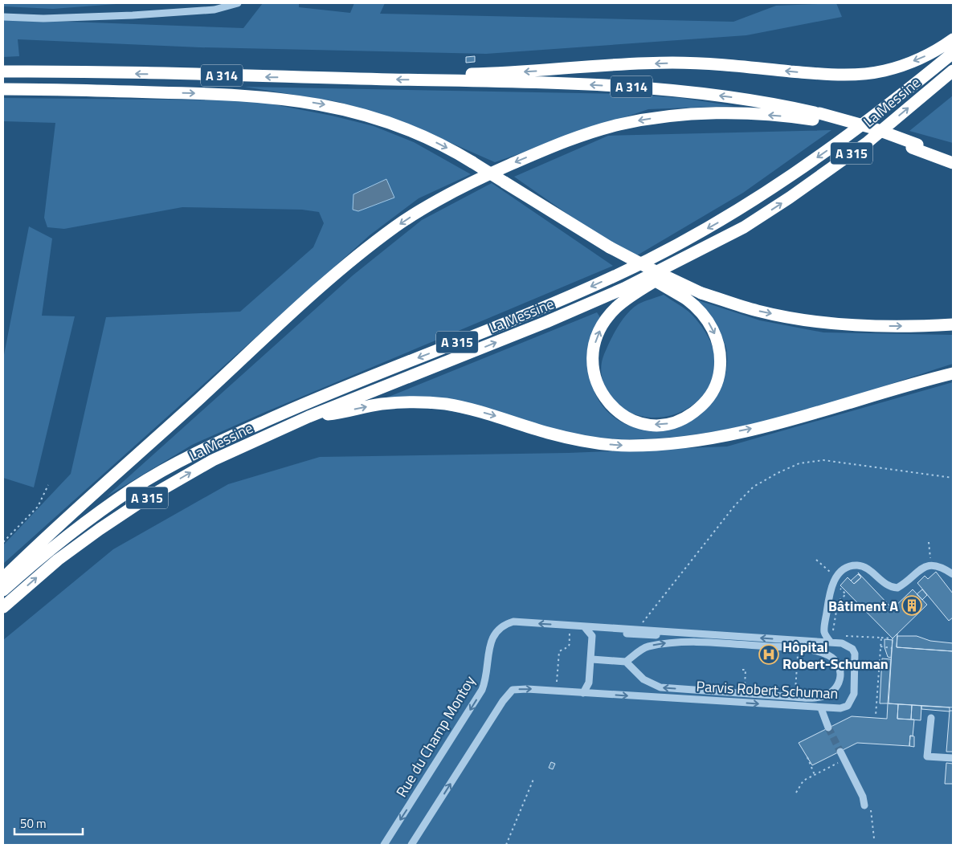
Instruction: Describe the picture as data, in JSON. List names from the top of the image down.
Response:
{
  "streets": {
    "highway": ["A 314", "La Messine", "A 315"],
    "street": ["Parvis Robert Schuman", "Rue du Champ Montoy"]
  },
  "crossings": [
    ["Parvis Robert Schuman", "Rue du Champ Montoy"]
  ],
  "places": {
    "building": ["Bâtiment A"],
    "hospital": ["Hôpital Robert-Schuman"]
  },
  "scale_bar": "50 m"
}
